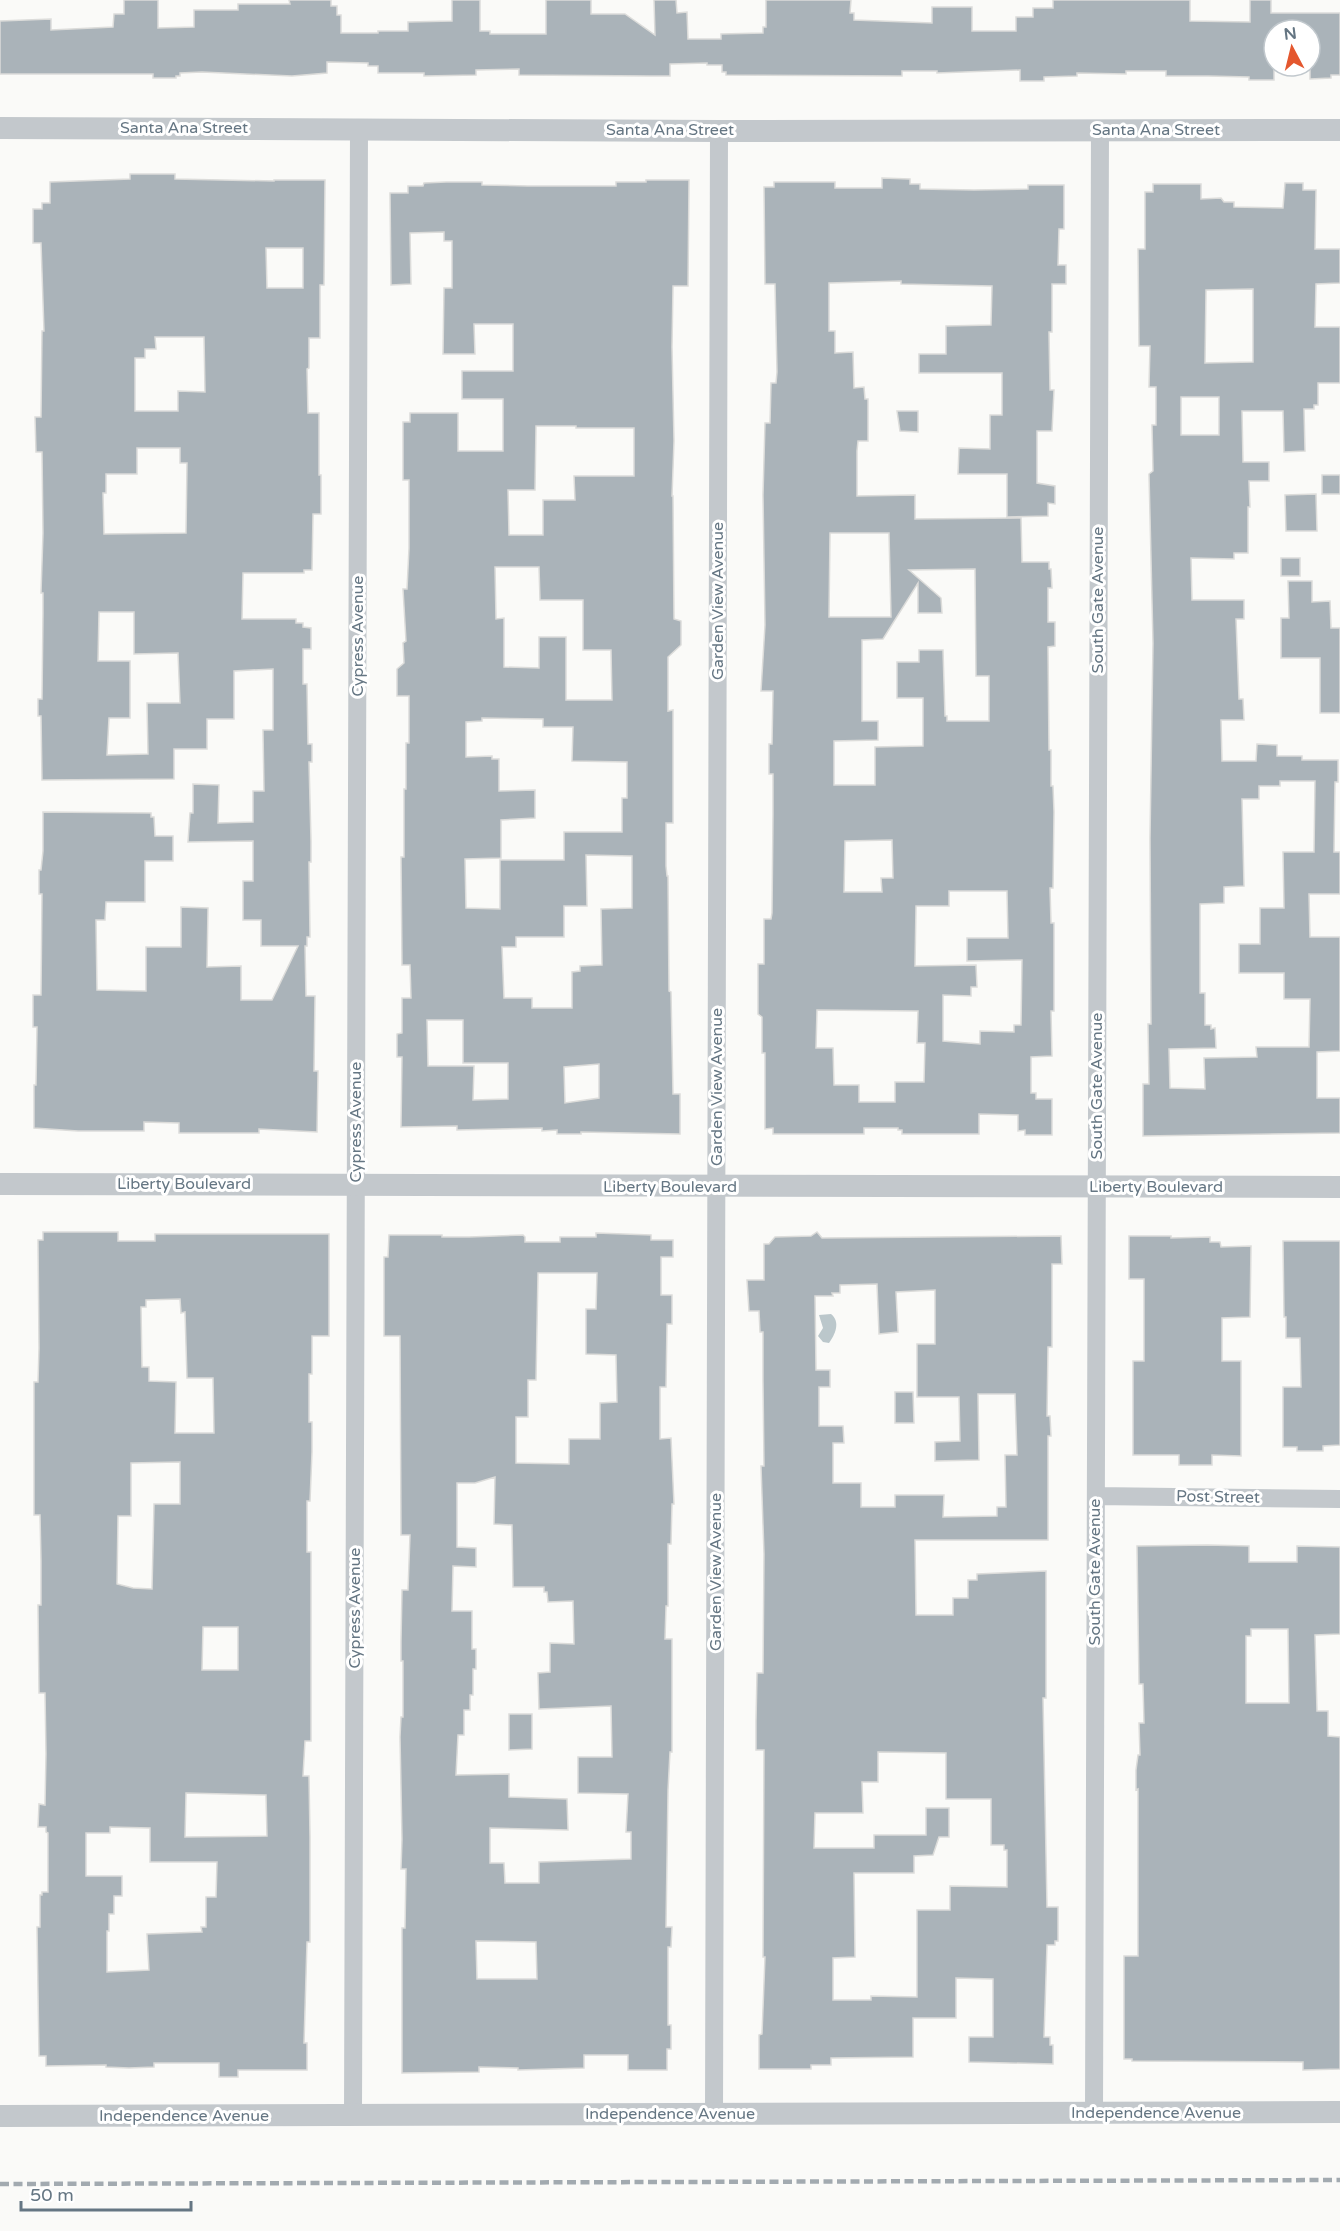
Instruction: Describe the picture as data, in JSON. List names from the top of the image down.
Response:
{
  "streets": {
    "street": [
      "Santa Ana Street",
      "South Gate Avenue",
      "Garden View Avenue",
      "Cypress Avenue",
      "Liberty Boulevard",
      "Post Street",
      "Independence Avenue"
    ]
  },
  "crossings": [
    ["Santa Ana Street", "South Gate Avenue"],
    ["Santa Ana Street", "Garden View Avenue"],
    ["Santa Ana Street", "Cypress Avenue"],
    ["South Gate Avenue", "Liberty Boulevard"],
    ["South Gate Avenue", "Post Street"],
    ["South Gate Avenue", "Independence Avenue"],
    ["Garden View Avenue", "Liberty Boulevard"],
    ["Garden View Avenue", "Independence Avenue"],
    ["Cypress Avenue", "Liberty Boulevard"],
    ["Cypress Avenue", "Independence Avenue"]
  ],
  "scale_bar": "50 m",
  "north": "top"
}
